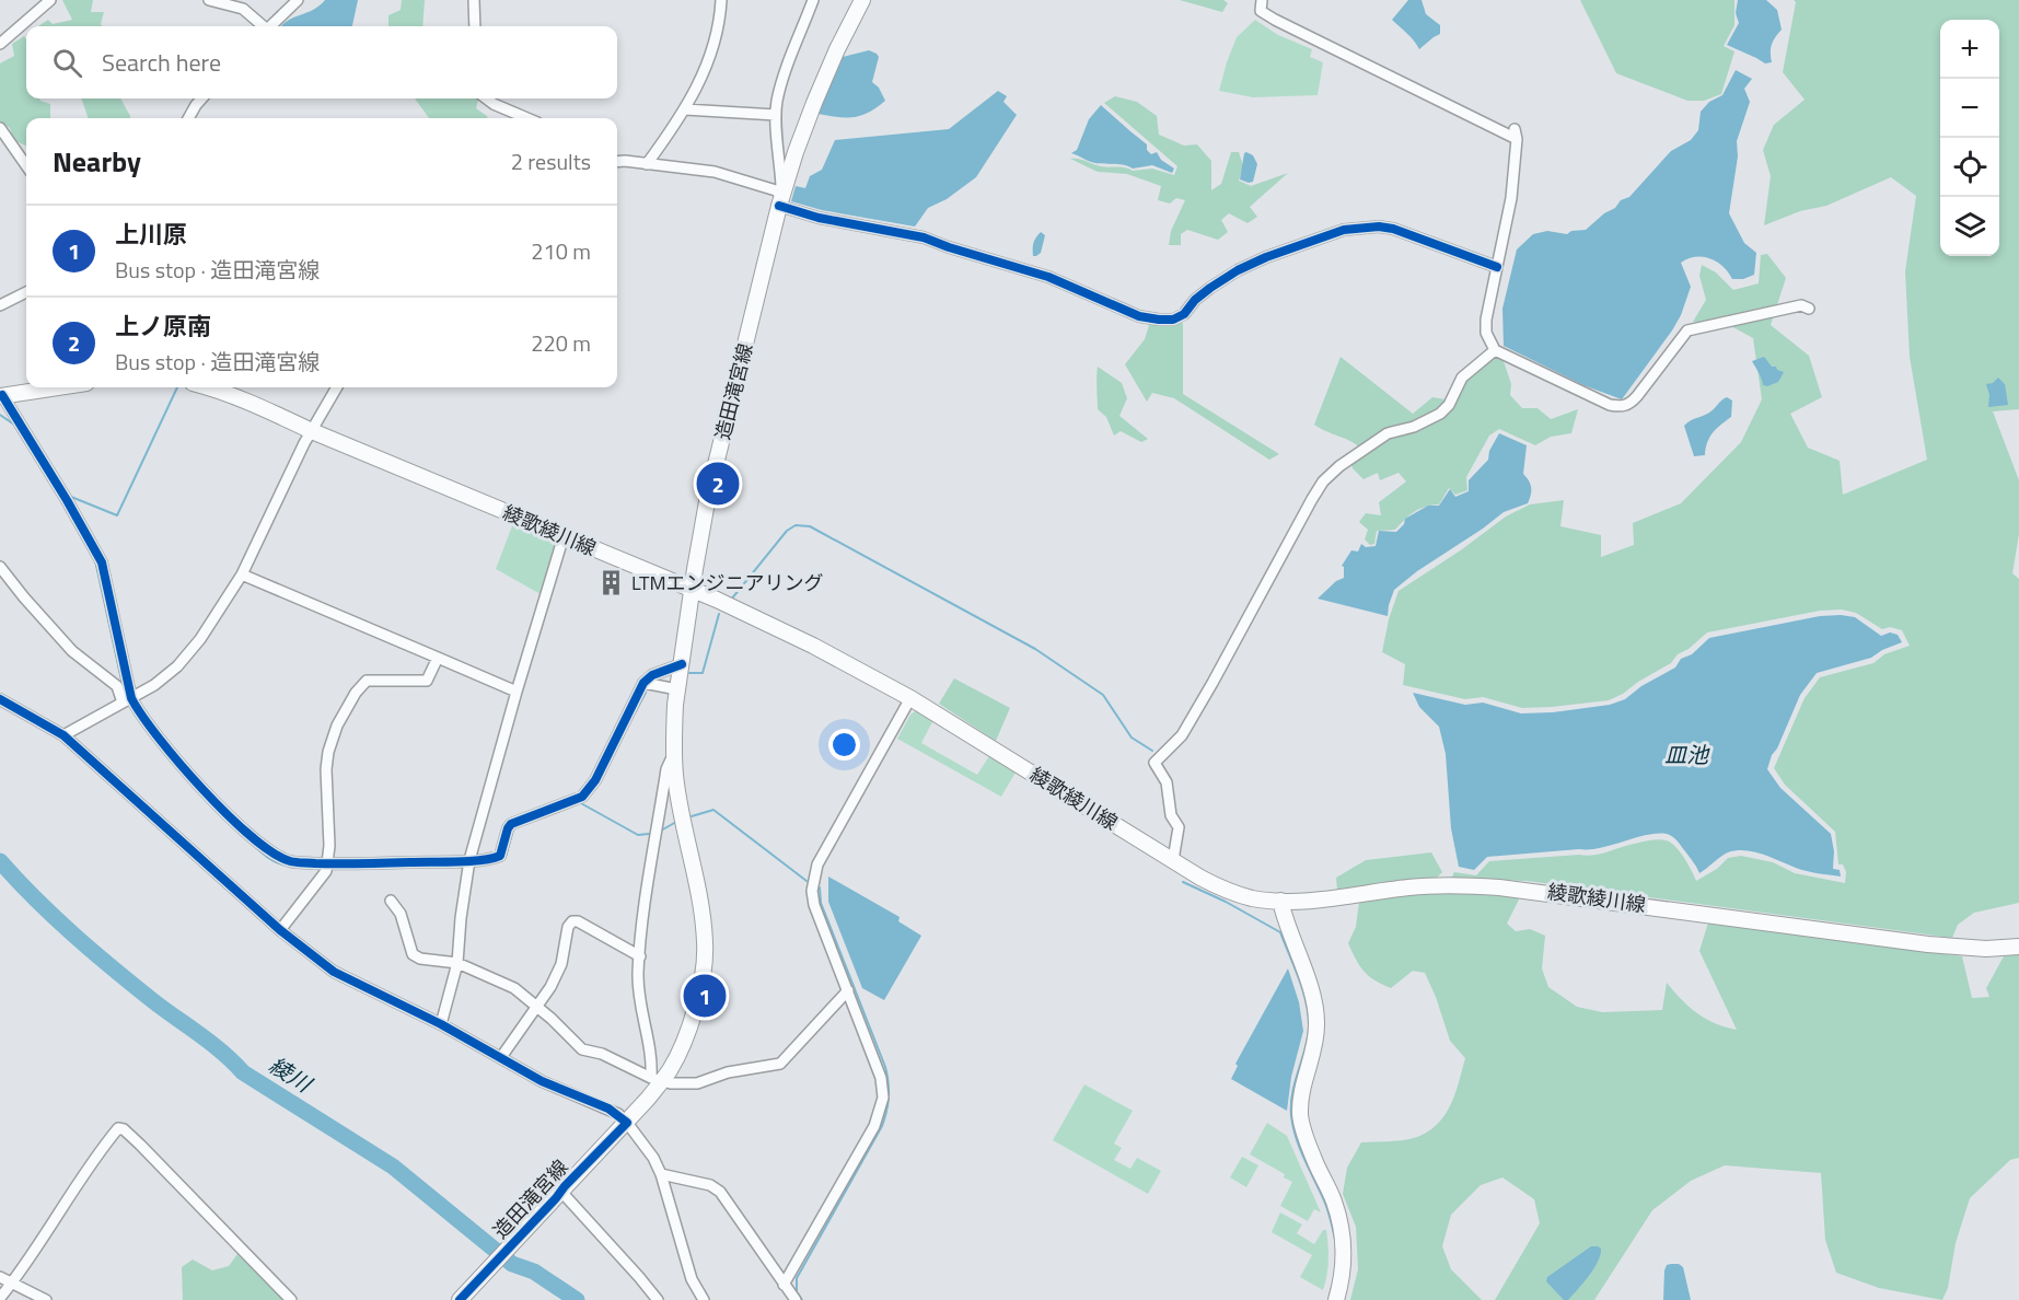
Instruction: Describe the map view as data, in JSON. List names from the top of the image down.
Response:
{
  "streets": {
    "main road": ["造田滝宮線", "綾歌綾川線"]
  },
  "crossings": [
    ["造田滝宮線", "綾歌綾川線"]
  ],
  "water": ["皿池", "綾川"],
  "places": {
    "building": ["LTMエンジニアリング"]
  },
  "page": {
    "map_buttons": ["+", "−"],
    "search": "Search here",
    "heading": ["Nearby", "2 results"],
    "list": [
      {
        "mark": "1",
        "name": "上川原",
        "note": "Bus stop · 造田滝宮線",
        "value": "210 m"
      },
      {
        "mark": "2",
        "name": "上ノ原南",
        "note": "Bus stop · 造田滝宮線",
        "value": "220 m"
      }
    ],
    "pins": ["2", "1"]
  }
}
